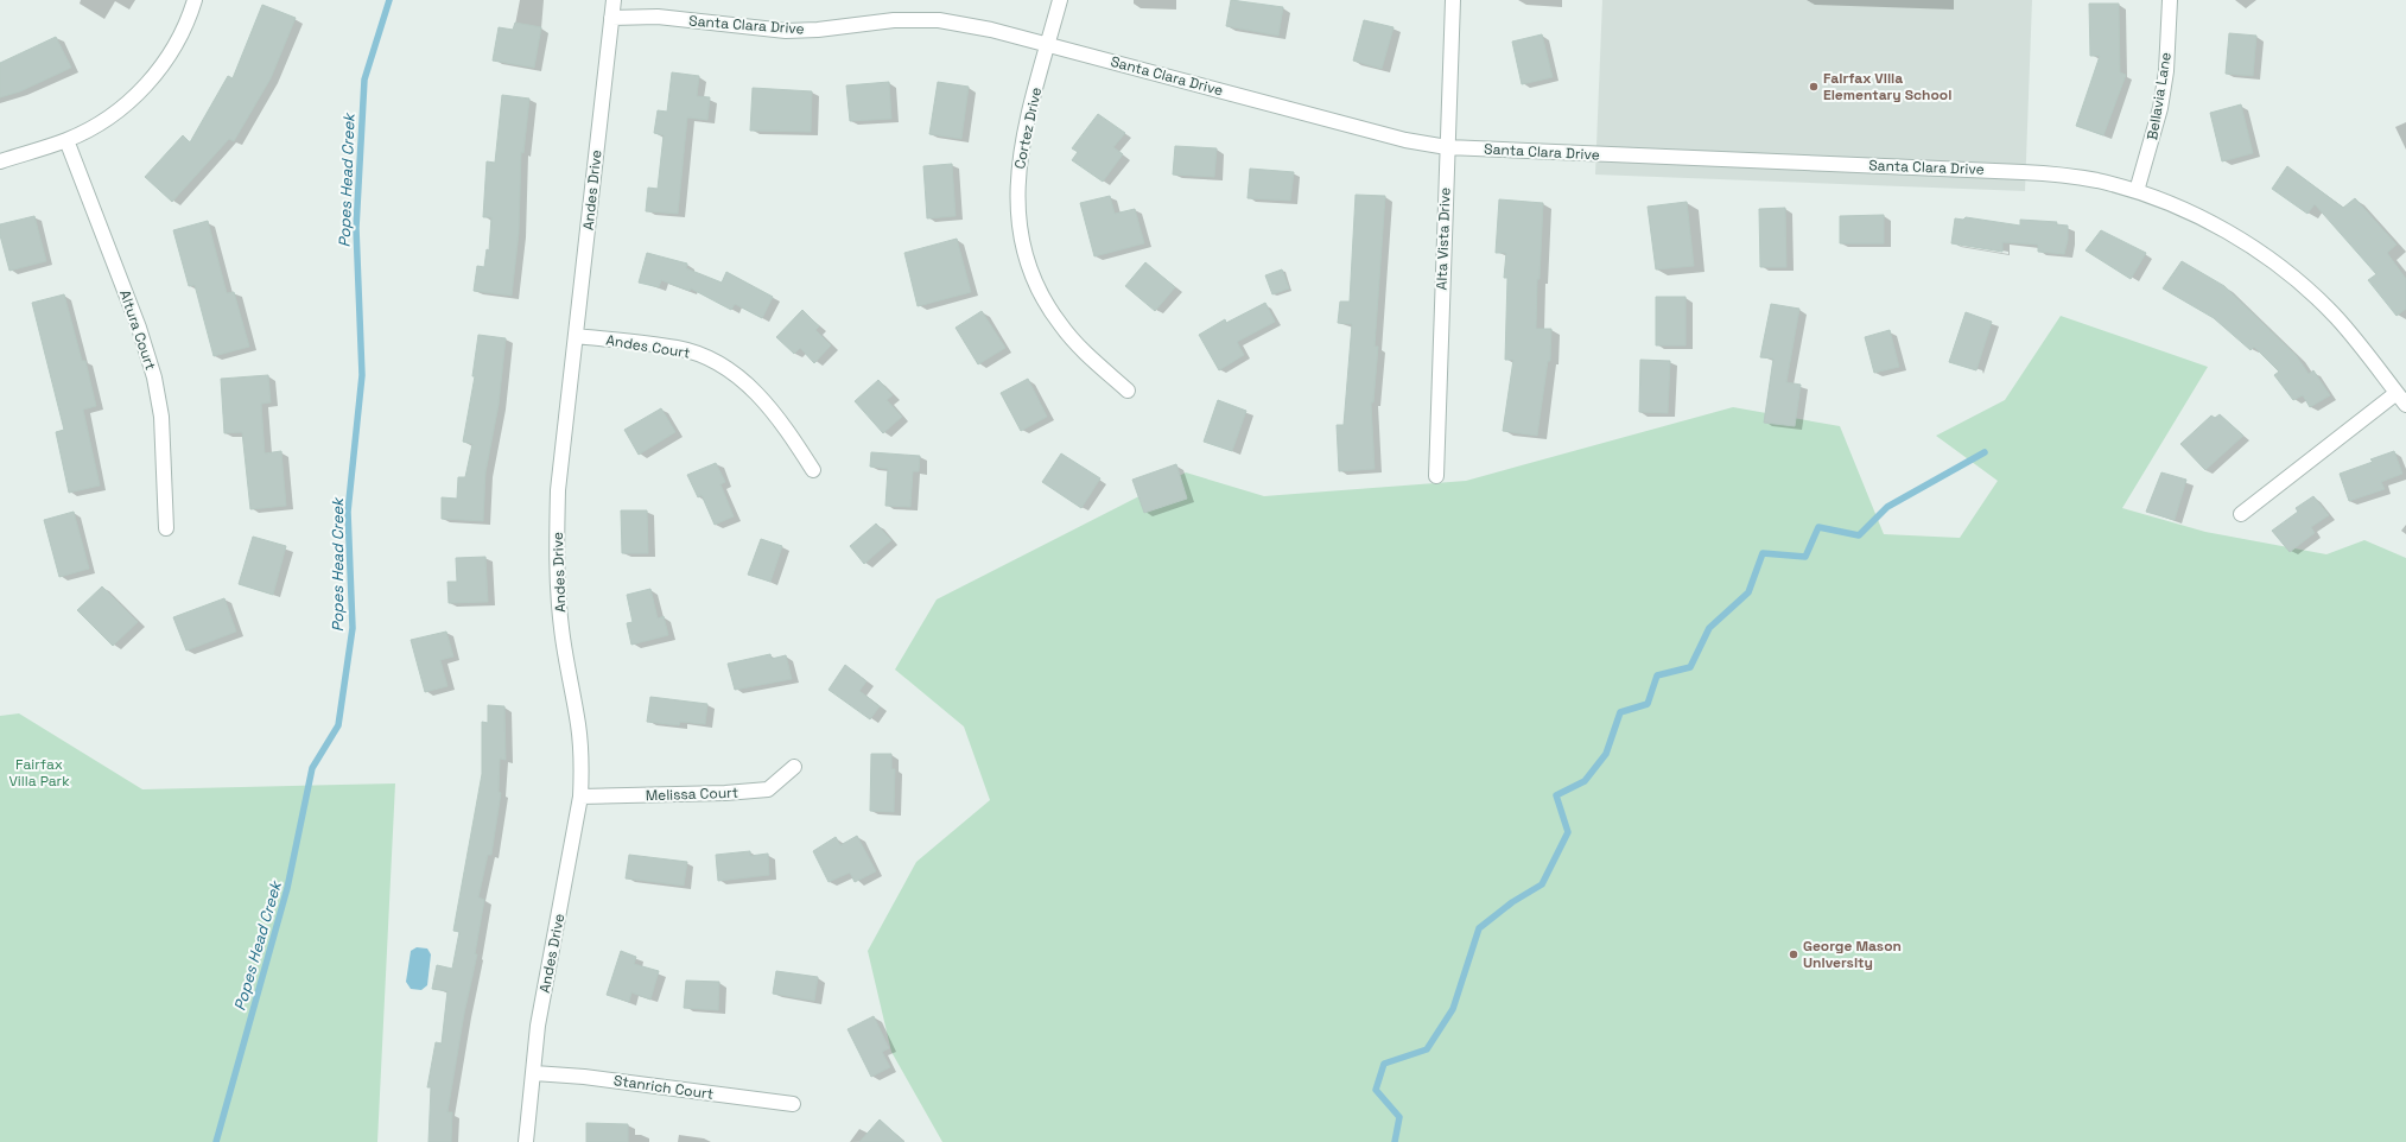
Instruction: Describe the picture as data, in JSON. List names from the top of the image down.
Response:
{
  "streets": {
    "street": [
      "Santa Clara Drive",
      "Bellavia Lane",
      "Cortez Drive",
      "Andes Drive",
      "Alta Vista Drive",
      "Altura Court",
      "Andes Court",
      "Melissa Court",
      "Stanrich Court"
    ]
  },
  "crossings": [
    ["Santa Clara Drive", "Bellavia Lane"],
    ["Santa Clara Drive", "Cortez Drive"],
    ["Santa Clara Drive", "Andes Drive"],
    ["Santa Clara Drive", "Alta Vista Drive"],
    ["Andes Drive", "Andes Court"],
    ["Andes Drive", "Melissa Court"],
    ["Andes Drive", "Stanrich Court"]
  ],
  "water": ["Popes Head Creek"],
  "parks": ["Fairfax Villa Park"],
  "places": ["Fairfax Villa Elementary School", "George Mason University"]
}
